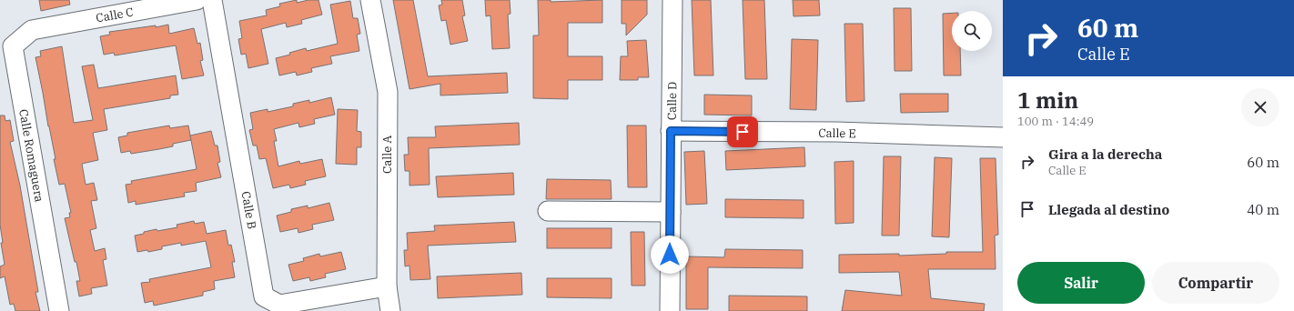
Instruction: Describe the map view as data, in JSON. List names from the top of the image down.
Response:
{
  "streets": {
    "street": [
      "Calle C",
      "Calle D",
      "Calle E",
      "Calle A",
      "Calle Romaguera",
      "Calle B"
    ]
  },
  "crossings": [
    ["Calle C", "Calle Romaguera"],
    ["Calle D", "Calle E"],
    ["Calle A", "Calle B"]
  ],
  "page": {
    "turn": ["60 m", "Calle E"],
    "heading": ["1 min", "100 m · 14:49"],
    "list": [
      {
        "name": "Gira a la derecha",
        "note": "Calle E",
        "value": "60 m"
      },
      {
        "name": "Llegada al destino",
        "value": "40 m"
      }
    ],
    "buttons": ["Salir", "Compartir"]
  }
}
